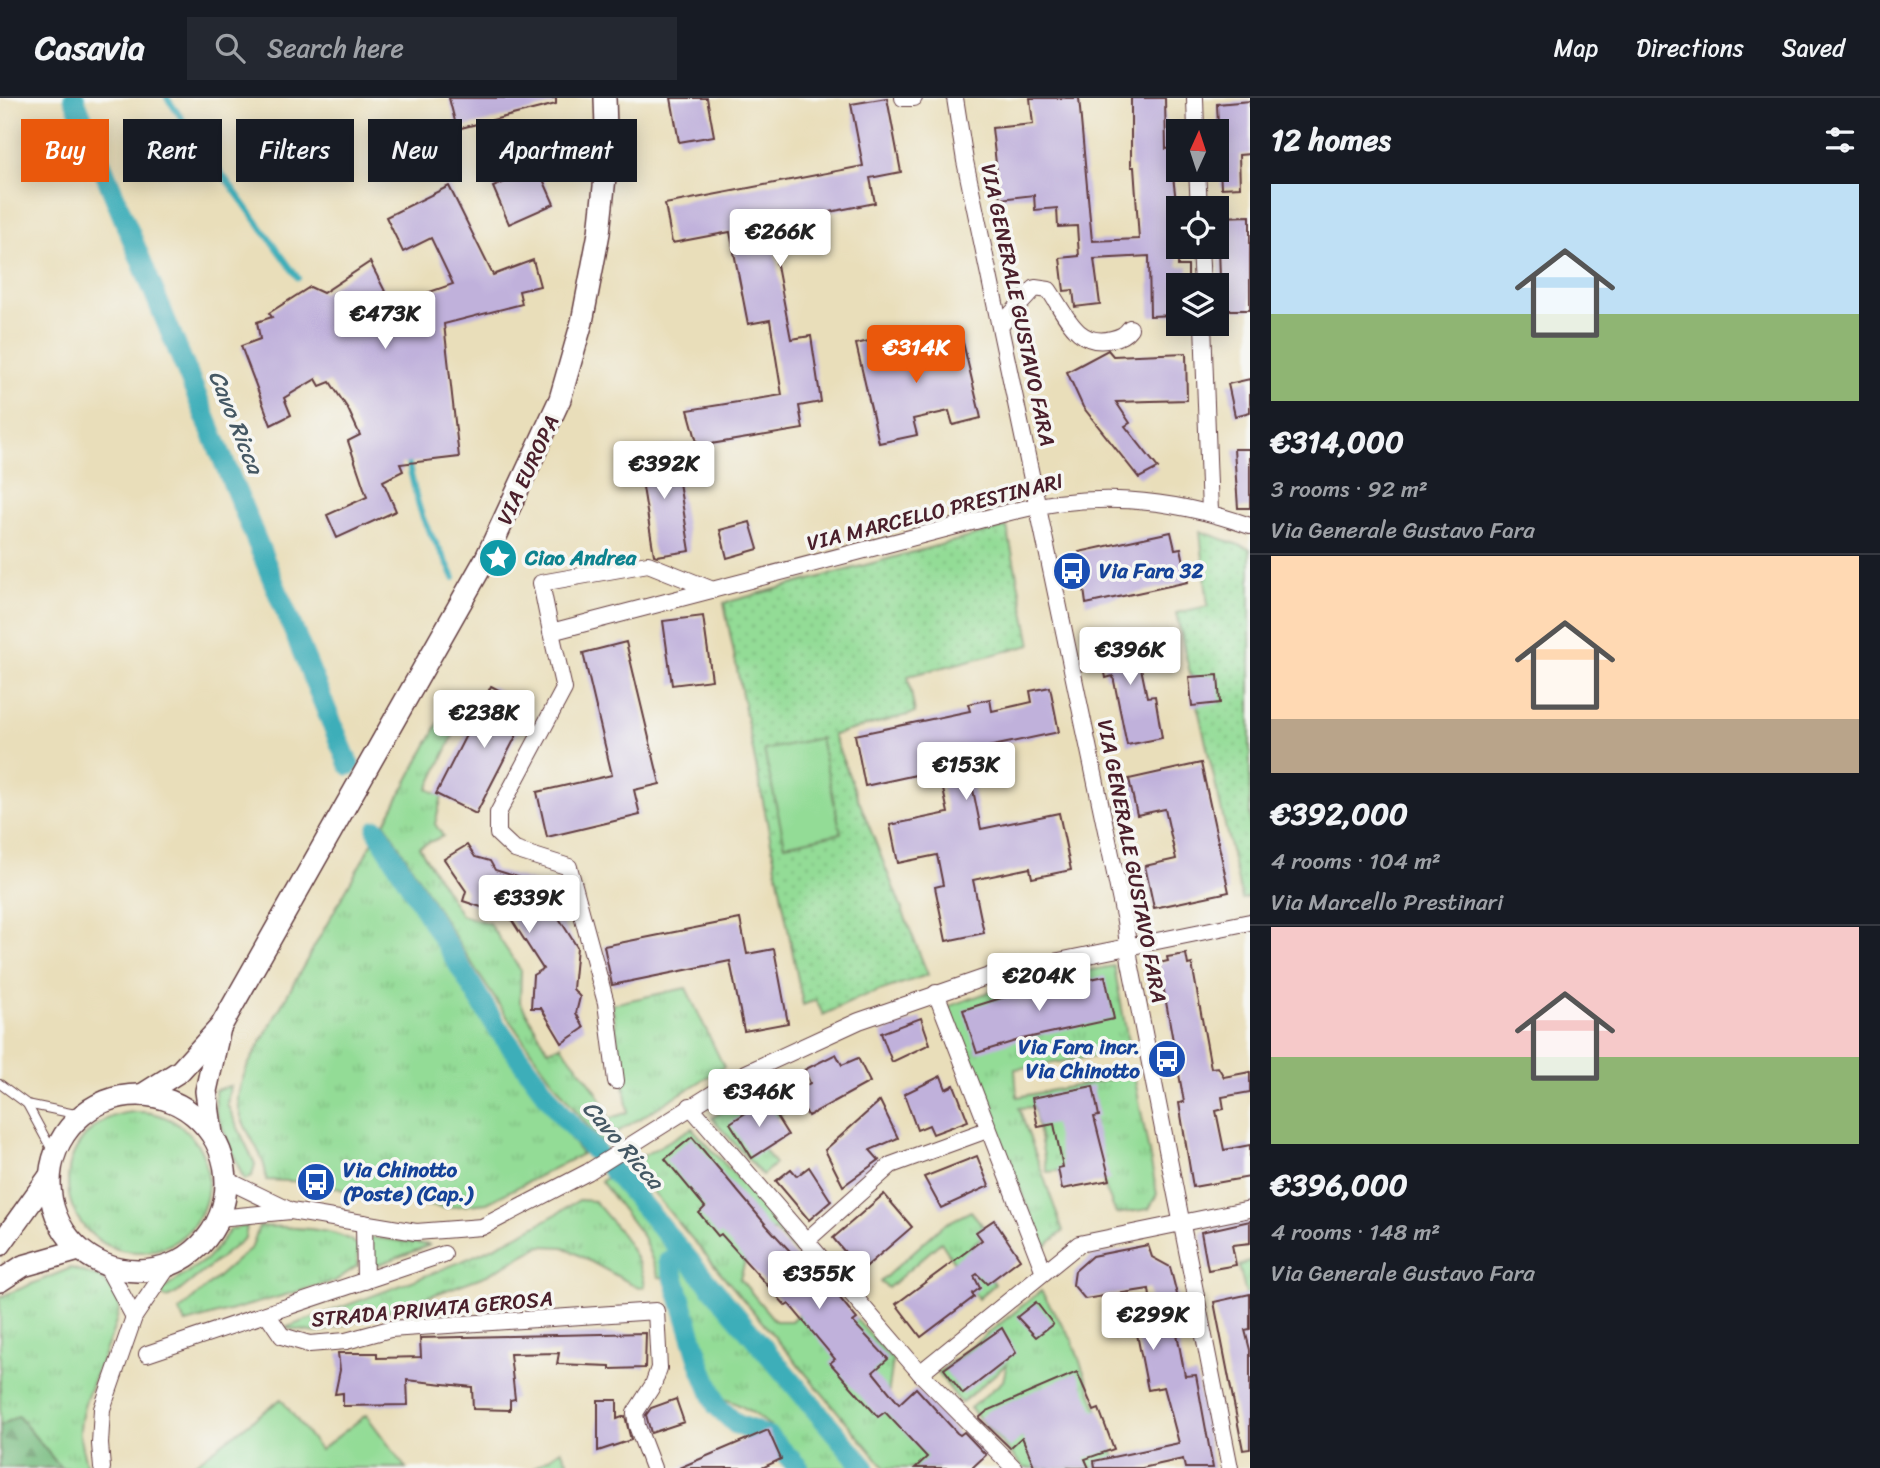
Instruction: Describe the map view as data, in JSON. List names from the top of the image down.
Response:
{
  "streets": {
    "main road": ["VIA EUROPA"],
    "street": ["VIA GENERALE GUSTAVO FARA", "VIA MARCELLO PRESTINARI", "STRADA PRIVATA GEROSA"]
  },
  "crossings": [
    ["VIA GENERALE GUSTAVO FARA", "VIA MARCELLO PRESTINARI"]
  ],
  "water": ["Cavo Ricca"],
  "places": {
    "place": ["Ciao Andrea"],
    "bus stop": ["Via Fara 32", "Via Fara incr. Via Chinotto", "Via Chinotto (Poste) (Cap.)"]
  },
  "north": "top",
  "page": {
    "header": "Casavia",
    "search": "Search here",
    "nav": ["Map", "Directions", "Saved"],
    "heading": "12 homes",
    "chip": [
      "Buy",
      "Rent",
      "Filters",
      "New",
      "Apartment"
    ],
    "list": [
      {
        "name": "€314,000",
        "note": "3 rooms · 92 m² · Via Generale Gustavo Fara"
      },
      {
        "name": "€392,000",
        "note": "4 rooms · 104 m² · Via Marcello Prestinari"
      },
      {
        "name": "€396,000",
        "note": "4 rooms · 148 m² · Via Generale Gustavo Fara"
      }
    ],
    "price": [
      "€266K",
      "€473K",
      "€314K",
      "€392K",
      "€396K",
      "€238K",
      "€153K",
      "€339K",
      "€204K",
      "€346K",
      "€355K",
      "€299K"
    ]
  }
}
